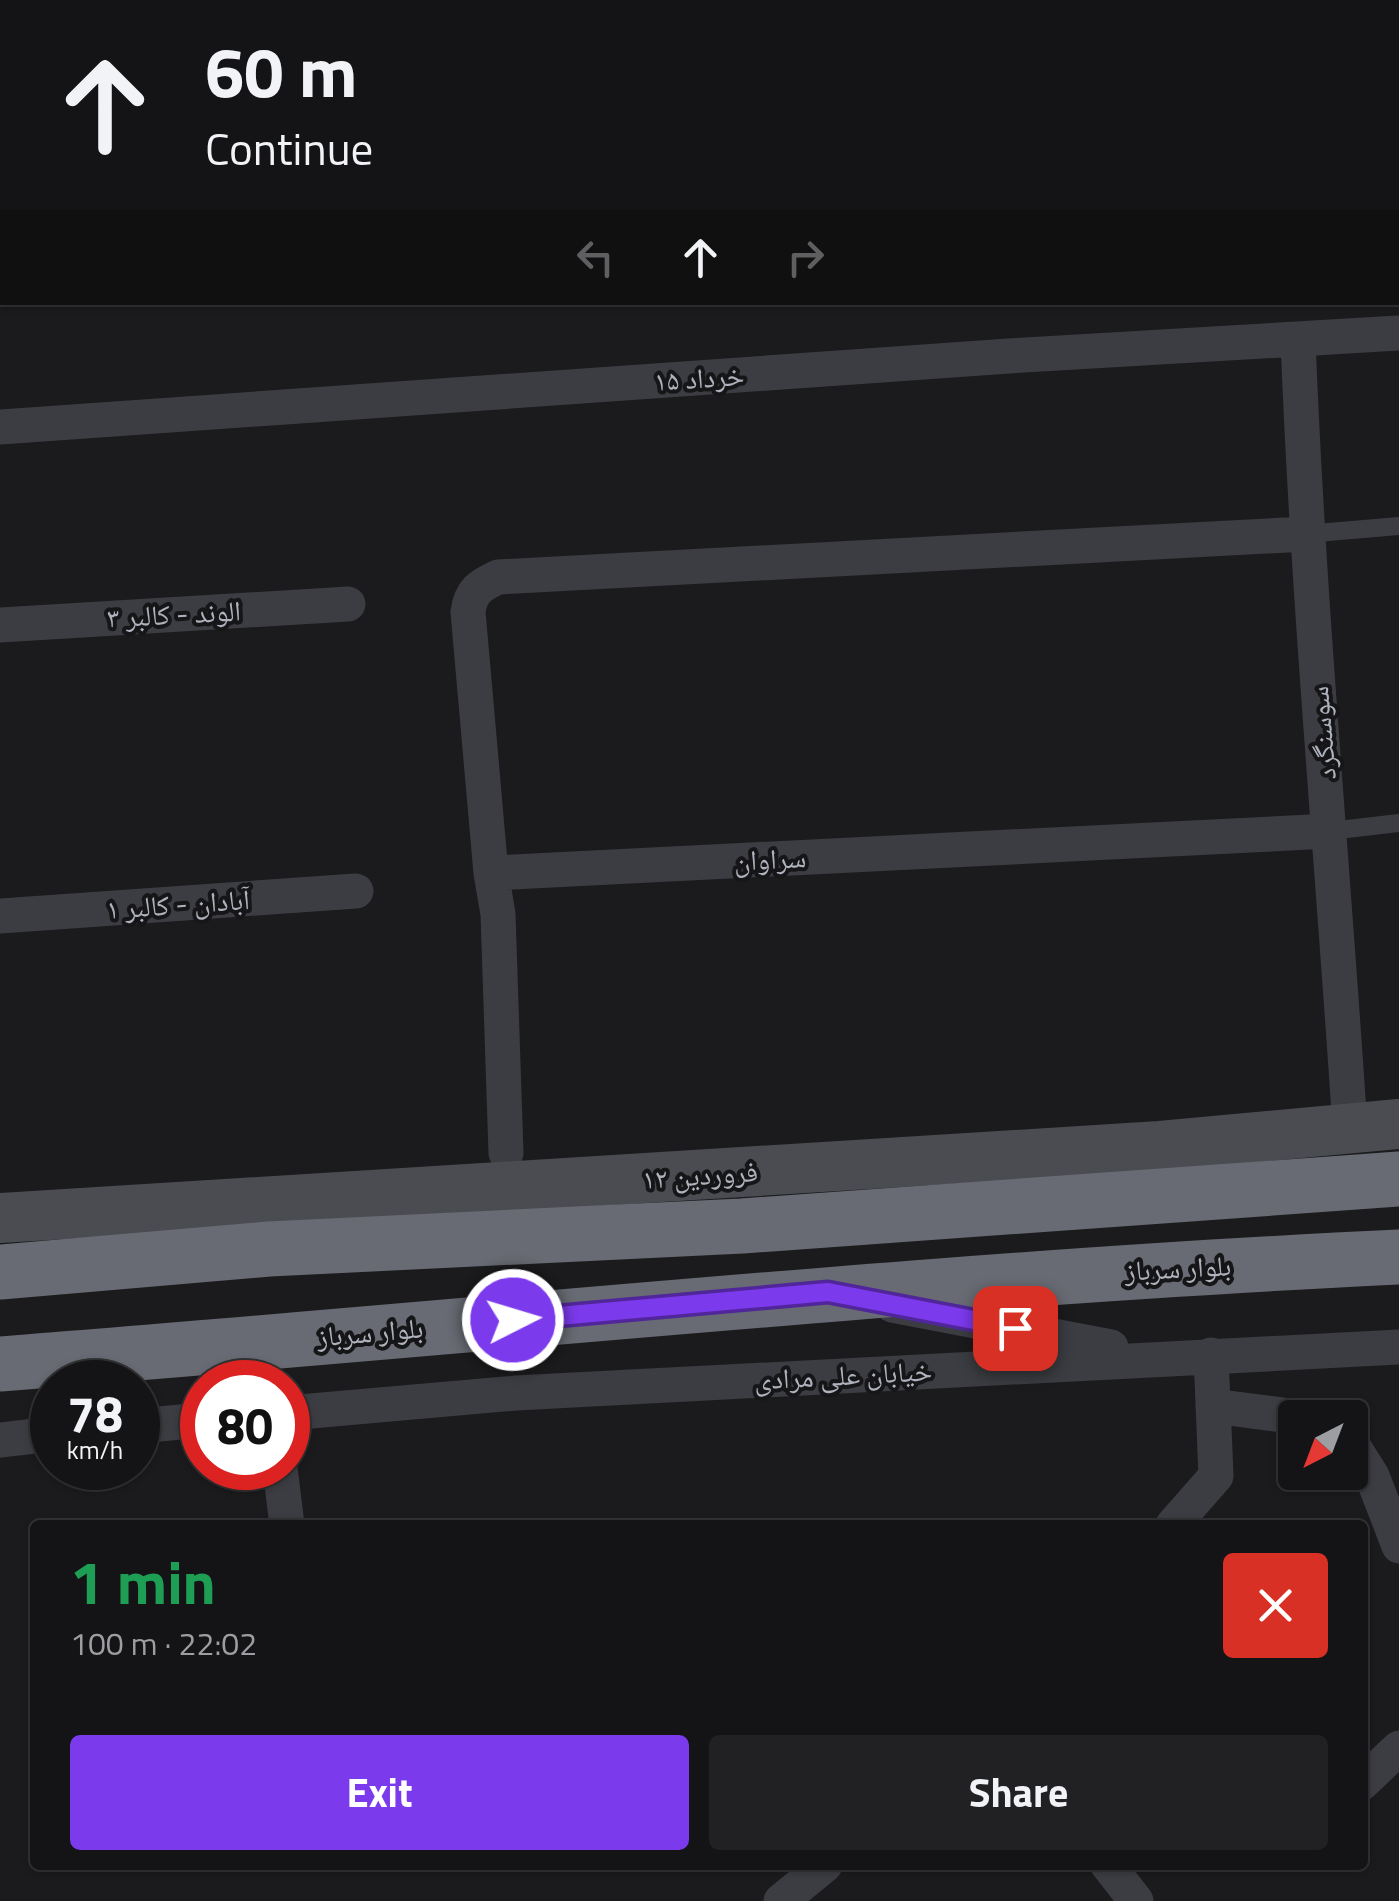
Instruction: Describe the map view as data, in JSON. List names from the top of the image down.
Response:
{
  "streets": {
    "highway": ["بلوار سرباز"],
    "street": [
      "۱۵ خرداد",
      "الوند - کالبر ۳",
      "سوسنگرد",
      "سراوان",
      "آبادان - کالبر ۱",
      "۱۲ فروردین",
      "خیابان علی مرادی"
    ]
  },
  "crossings": [
    ["۱۵ خرداد", "سوسنگرد"],
    ["سوسنگرد", "سراوان"],
    ["سوسنگرد", "۱۲ فروردین"]
  ],
  "north": "bottom left",
  "page": {
    "turn": ["60 m", "Continue"],
    "speed": "78 km/h",
    "limit": "80",
    "heading": ["1 min", "100 m · 22:02"],
    "buttons": ["Exit", "Share"]
  }
}
